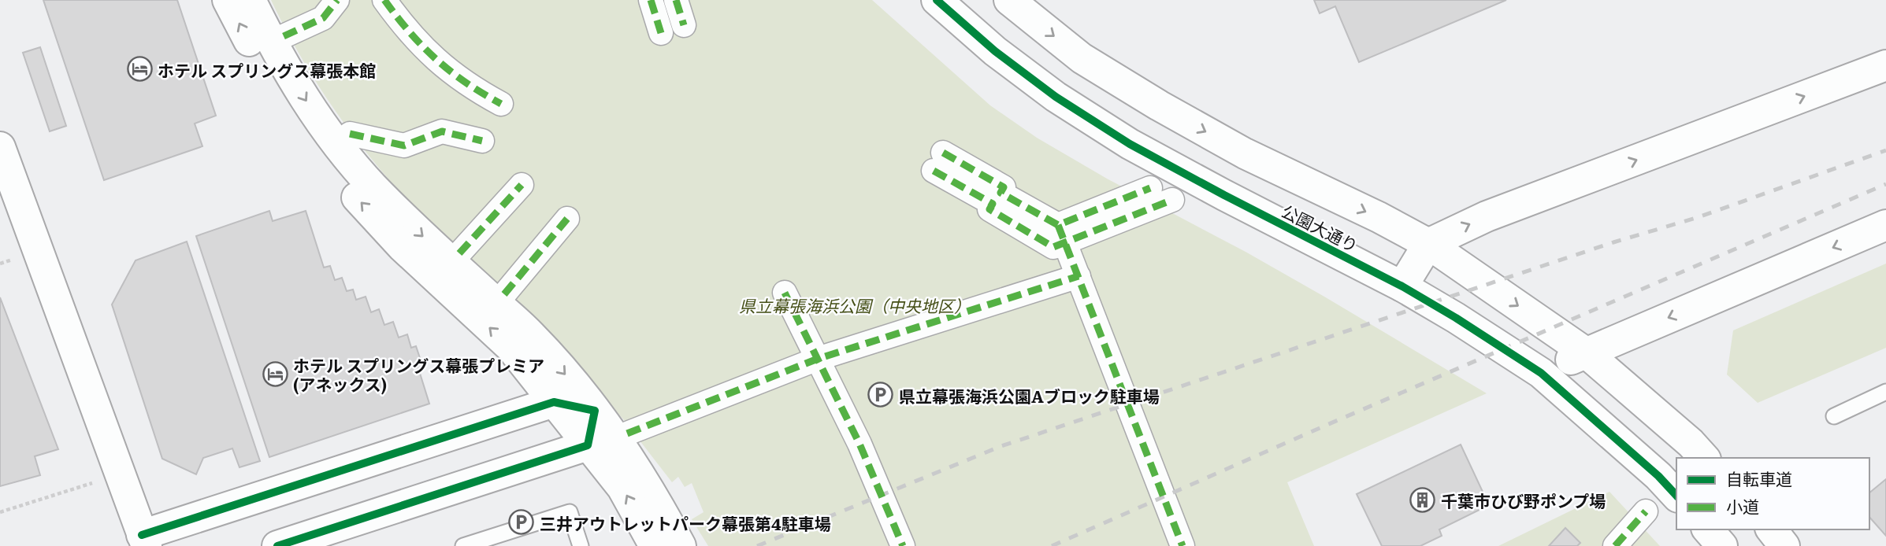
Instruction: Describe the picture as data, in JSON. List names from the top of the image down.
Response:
{
  "streets": {
    "street": ["公園大通り"]
  },
  "parks": ["県立幕張海浜公園（中央地区）"],
  "places": {
    "hotel": ["ホテル スプリングス幕張本館", "ホテル スプリングス幕張プレミア (アネックス)"],
    "parking": ["県立幕張海浜公園Aブロック駐車場", "三井アウトレットパーク幕張第4駐車場"],
    "building": ["千葉市ひび野ポンプ場"]
  },
  "legend": ["自転車道", "小道"]
}
